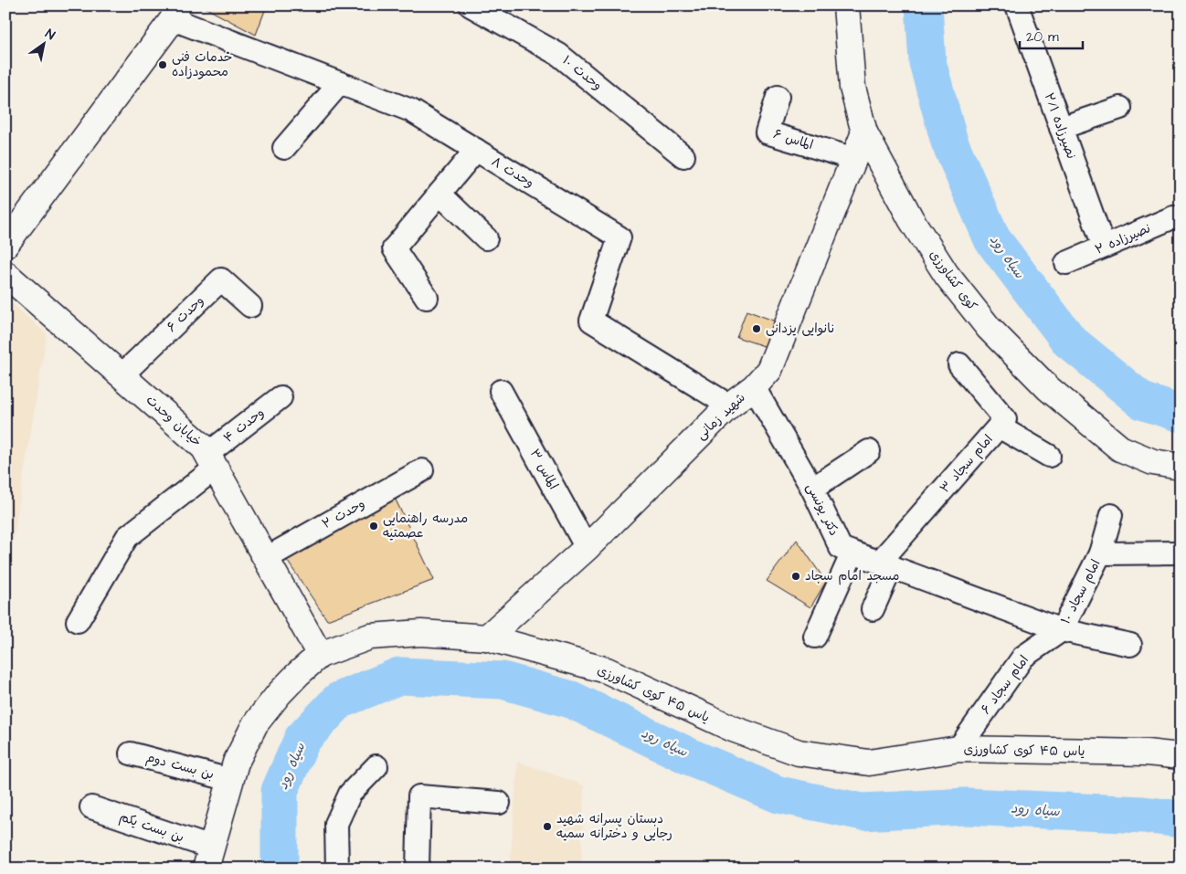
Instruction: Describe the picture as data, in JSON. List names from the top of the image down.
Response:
{
  "streets": {
    "street": [
      "وحدت ۱۰",
      "نصیرزاده ۲/۱",
      "الماس ۶",
      "وحدت ۸",
      "نصیرزاده ۲",
      "کوی کشاورزی",
      "وحدت ۶",
      "شهید زمانی",
      "خیابان وحدت",
      "وحدت ۴",
      "امام سجاد ۳",
      "الماس ۳",
      "دکتر یونسی",
      "وحدت ۲",
      "امام سجاد ۱۰",
      "امام سجاد ۶",
      "یاس ۴۵ کوی کشاورزی",
      "بن بست دوم",
      "بن بست یکم"
    ]
  },
  "crossings": [
    ["نصیرزاده ۲/۱", "نصیرزاده ۲"],
    ["الماس ۶", "شهید زمانی"],
    ["وحدت ۸", "شهید زمانی"],
    ["کوی کشاورزی", "شهید زمانی"],
    ["وحدت ۶", "خیابان وحدت"],
    ["شهید زمانی", "الماس ۳"],
    ["شهید زمانی", "دکتر یونسی"],
    ["شهید زمانی", "یاس ۴۵ کوی کشاورزی"],
    ["خیابان وحدت", "وحدت ۴"],
    ["خیابان وحدت", "وحدت ۲"],
    ["خیابان وحدت", "یاس ۴۵ کوی کشاورزی"],
    ["امام سجاد ۳", "دکتر یونسی"],
    ["دکتر یونسی", "امام سجاد ۱۰"],
    ["دکتر یونسی", "امام سجاد ۶"],
    ["امام سجاد ۱۰", "امام سجاد ۶"],
    ["امام سجاد ۶", "یاس ۴۵ کوی کشاورزی"],
    ["یاس ۴۵ کوی کشاورزی", "بن بست دوم"],
    ["یاس ۴۵ کوی کشاورزی", "بن بست یکم"]
  ],
  "water": ["سیاه رود"],
  "places": [
    "خدمات فنی محمودزاده",
    "نانوایی یزدانی",
    "مدرسه راهنمایی عصمتیه",
    "مسجد امام سجاد",
    "دبستان پسرانه شهید رجایی و دخترانه سمیه"
  ],
  "scale_bar": "20 m",
  "north": "top right"
}
